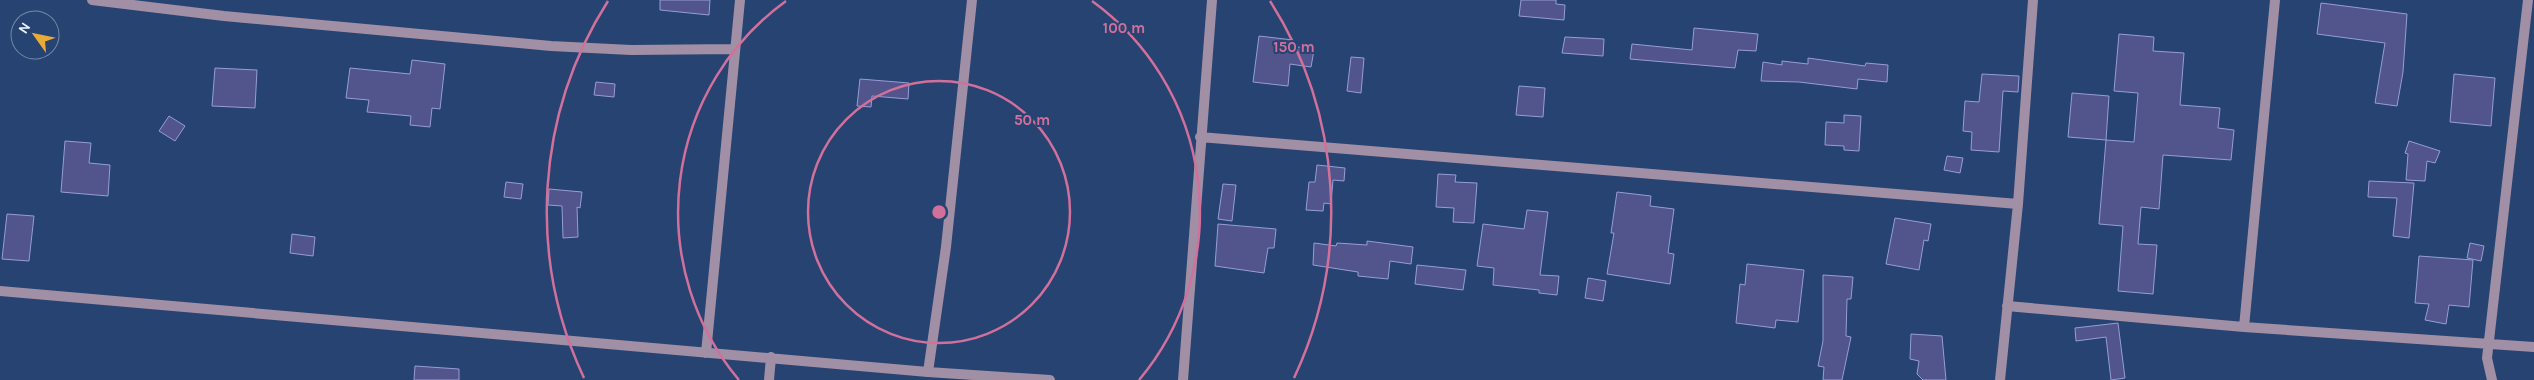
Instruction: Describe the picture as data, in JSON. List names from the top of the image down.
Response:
{
  "north": "top left",
  "rings": ["100 m", "150 m", "50 m"]
}
